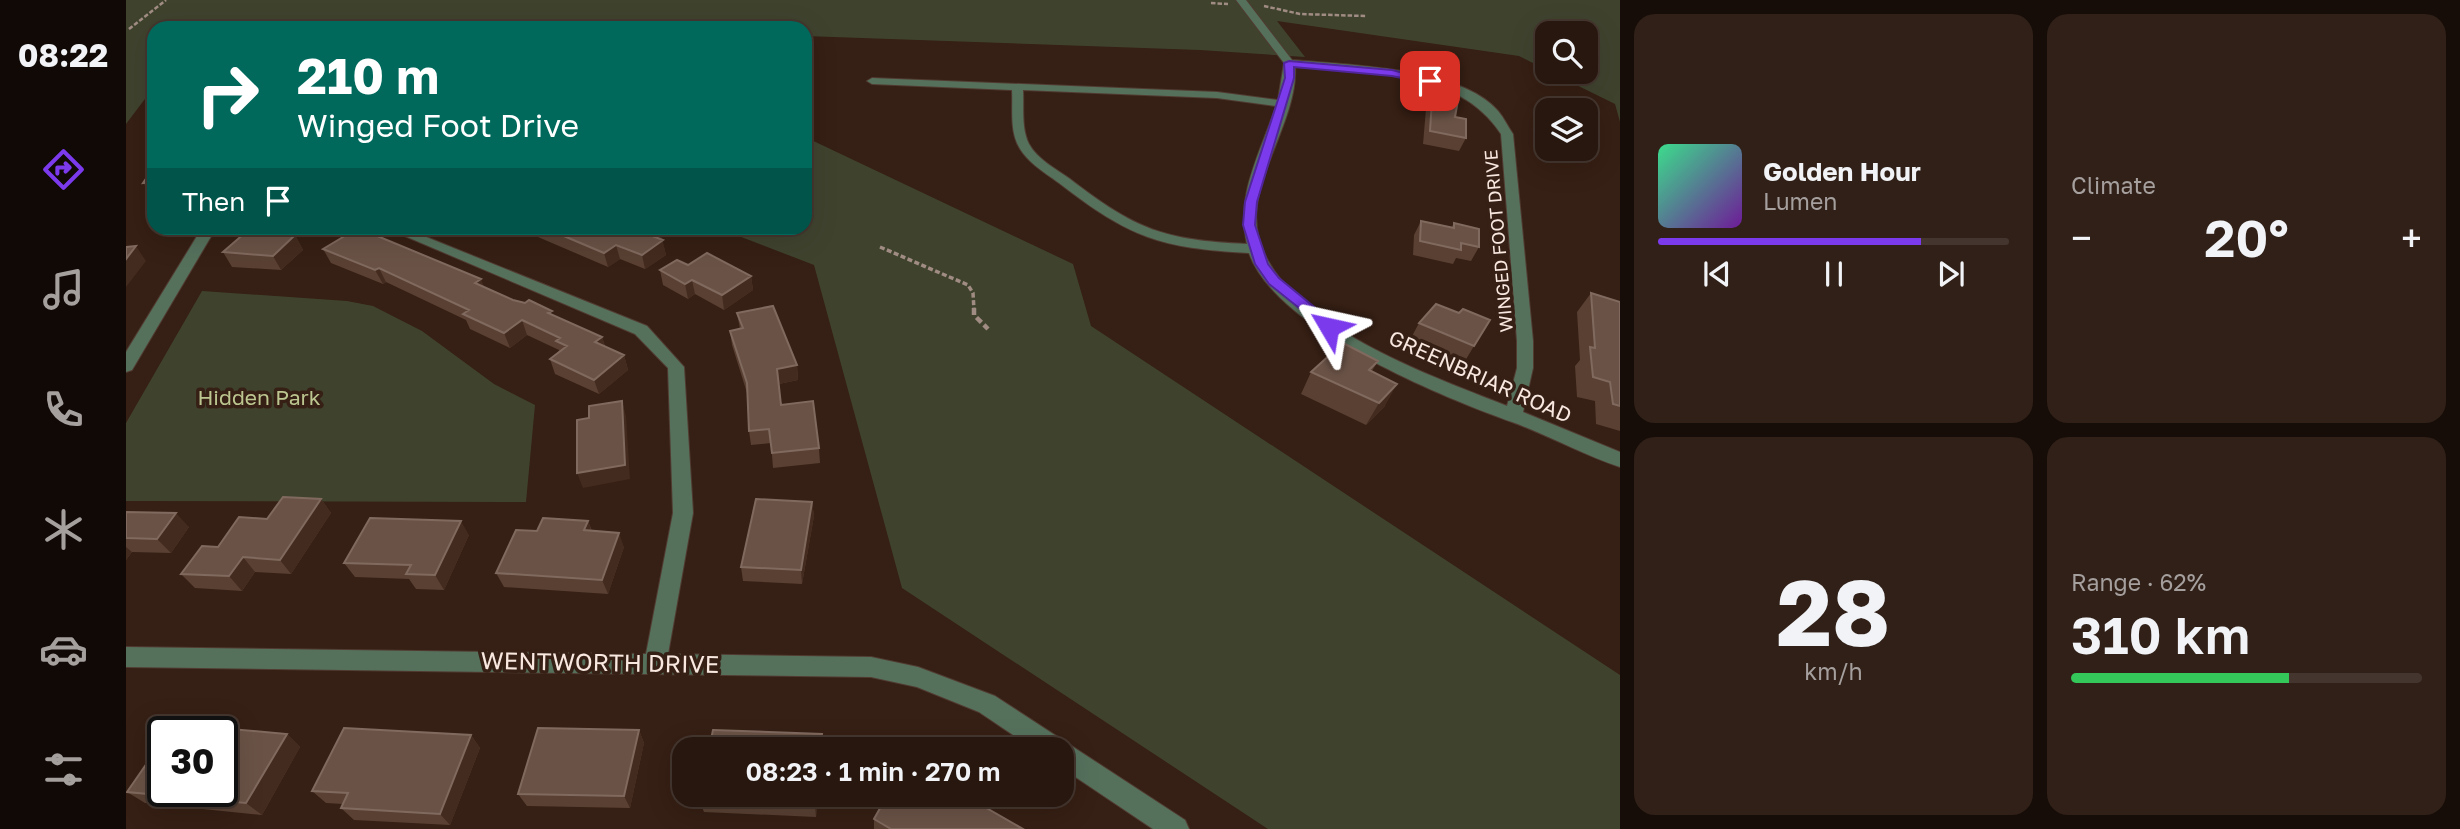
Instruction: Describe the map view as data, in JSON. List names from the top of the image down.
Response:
{
  "streets": {
    "street": ["WINGED FOOT DRIVE", "GREENBRIAR ROAD", "WENTWORTH DRIVE"]
  },
  "crossings": [
    ["WINGED FOOT DRIVE", "GREENBRIAR ROAD"]
  ],
  "parks": ["Hidden Park"],
  "page": {
    "tabs": "08:22",
    "tile": [
      "Climate",
      ["28", "km/h"],
      ["Range · 62%", "310 km"]
    ],
    "turn": ["210 m", "Winged Foot Drive"],
    "song": ["Golden Hour", "Lumen"],
    "then": "Then",
    "heat": ["−", "20°", "+"],
    "limit": "30",
    "trip": "08:23 · 1 min · 270 m"
  }
}
